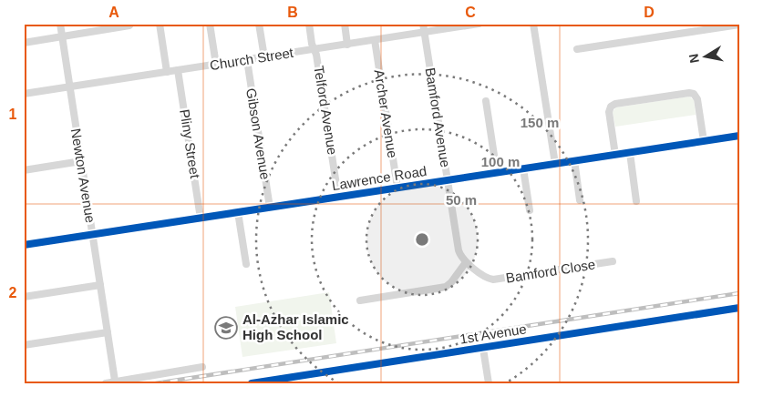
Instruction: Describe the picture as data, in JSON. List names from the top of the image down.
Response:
{
  "streets": {
    "street": [
      "Church Street",
      "Telford Avenue",
      "Archer Avenue",
      "Bamford Avenue",
      "Gibson Avenue",
      "Pliny Street",
      "Newton Avenue",
      "Lawrence Road",
      "Bamford Close",
      "1st Avenue"
    ]
  },
  "crossings": [
    ["Church Street", "Telford Avenue"],
    ["Church Street", "Archer Avenue"],
    ["Church Street", "Bamford Avenue"],
    ["Church Street", "Gibson Avenue"],
    ["Church Street", "Pliny Street"],
    ["Church Street", "Newton Avenue"],
    ["Telford Avenue", "Lawrence Road"],
    ["Archer Avenue", "Lawrence Road"],
    ["Bamford Avenue", "Lawrence Road"],
    ["Bamford Avenue", "Bamford Close"],
    ["Gibson Avenue", "Lawrence Road"],
    ["Pliny Street", "Lawrence Road"],
    ["Newton Avenue", "Lawrence Road"]
  ],
  "places": {
    "school or university": ["Al-Azhar Islamic High School"]
  },
  "north": "left",
  "grid": {
    "columns": [
      "A",
      "B",
      "C",
      "D"
    ],
    "rows": ["1", "2"]
  },
  "rings": ["150 m", "100 m", "50 m"]
}
